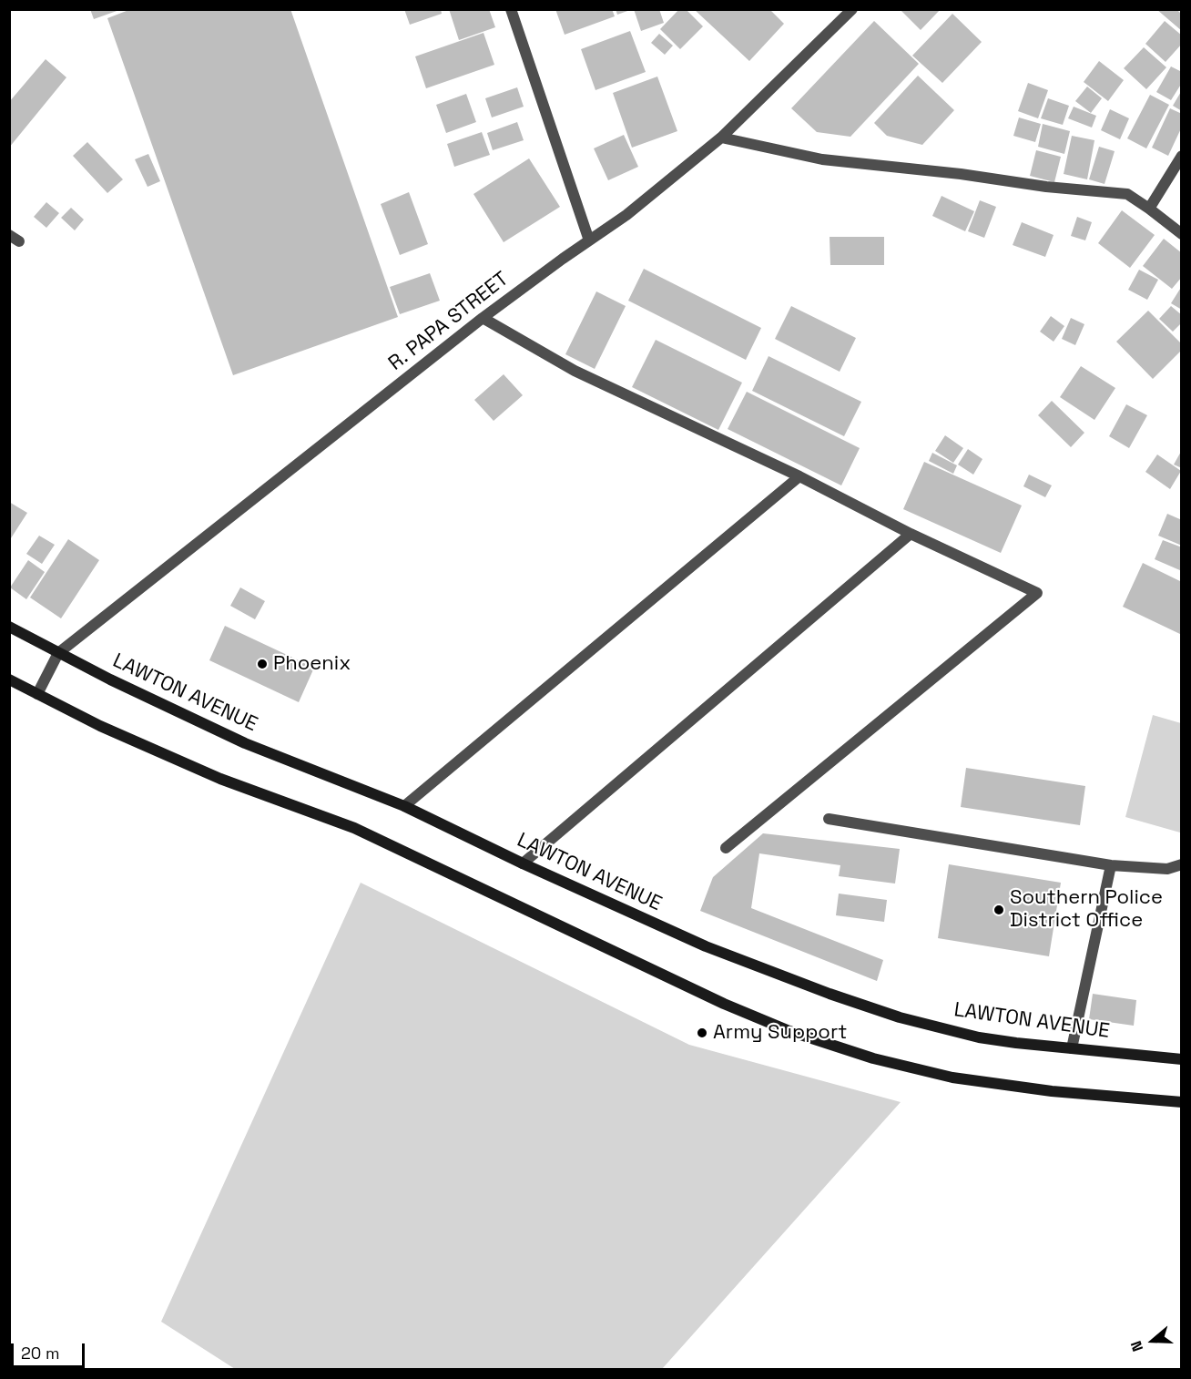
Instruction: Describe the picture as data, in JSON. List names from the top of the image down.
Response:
{
  "streets": {
    "main road": ["LAWTON AVENUE"],
    "street": ["R. PAPA STREET"]
  },
  "crossings": [
    ["R. PAPA STREET", "LAWTON AVENUE"]
  ],
  "places": ["Phoenix", "Southern Police District Office", "Army Support"],
  "scale_bar": "20 m",
  "north": "left"
}
